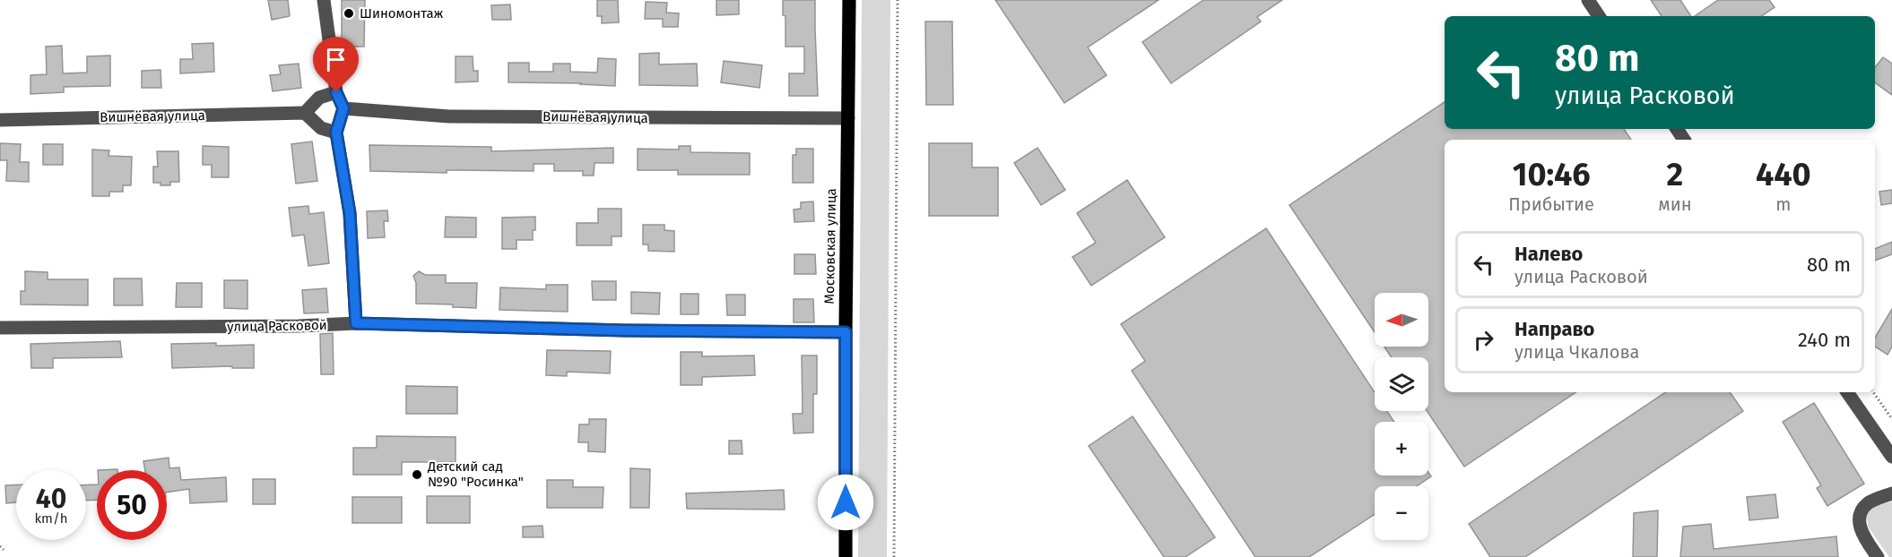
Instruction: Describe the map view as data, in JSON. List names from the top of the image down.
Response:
{
  "streets": {
    "main road": ["Московская улица"],
    "street": ["Вишнёвая улица", "улица Расковой"]
  },
  "crossings": [
    ["Вишнёвая улица", "Московская улица"],
    ["Московская улица", "улица Расковой"]
  ],
  "places": ["Шиномонтаж", "Детский сад №90 \"Росинка\""],
  "north": "left",
  "page": {
    "turn": ["80 m", "улица Расковой"],
    "eta": [
      "10:46",
      "Прибытие",
      "2",
      "мин",
      "440",
      "m"
    ],
    "list": [
      {
        "name": "Налево",
        "note": "улица Расковой",
        "value": "80 m"
      },
      {
        "name": "Направо",
        "note": "улица Чкалова",
        "value": "240 m"
      }
    ],
    "map_buttons": ["+", "−"],
    "speed": "40 km/h",
    "limit": "50"
  }
}
